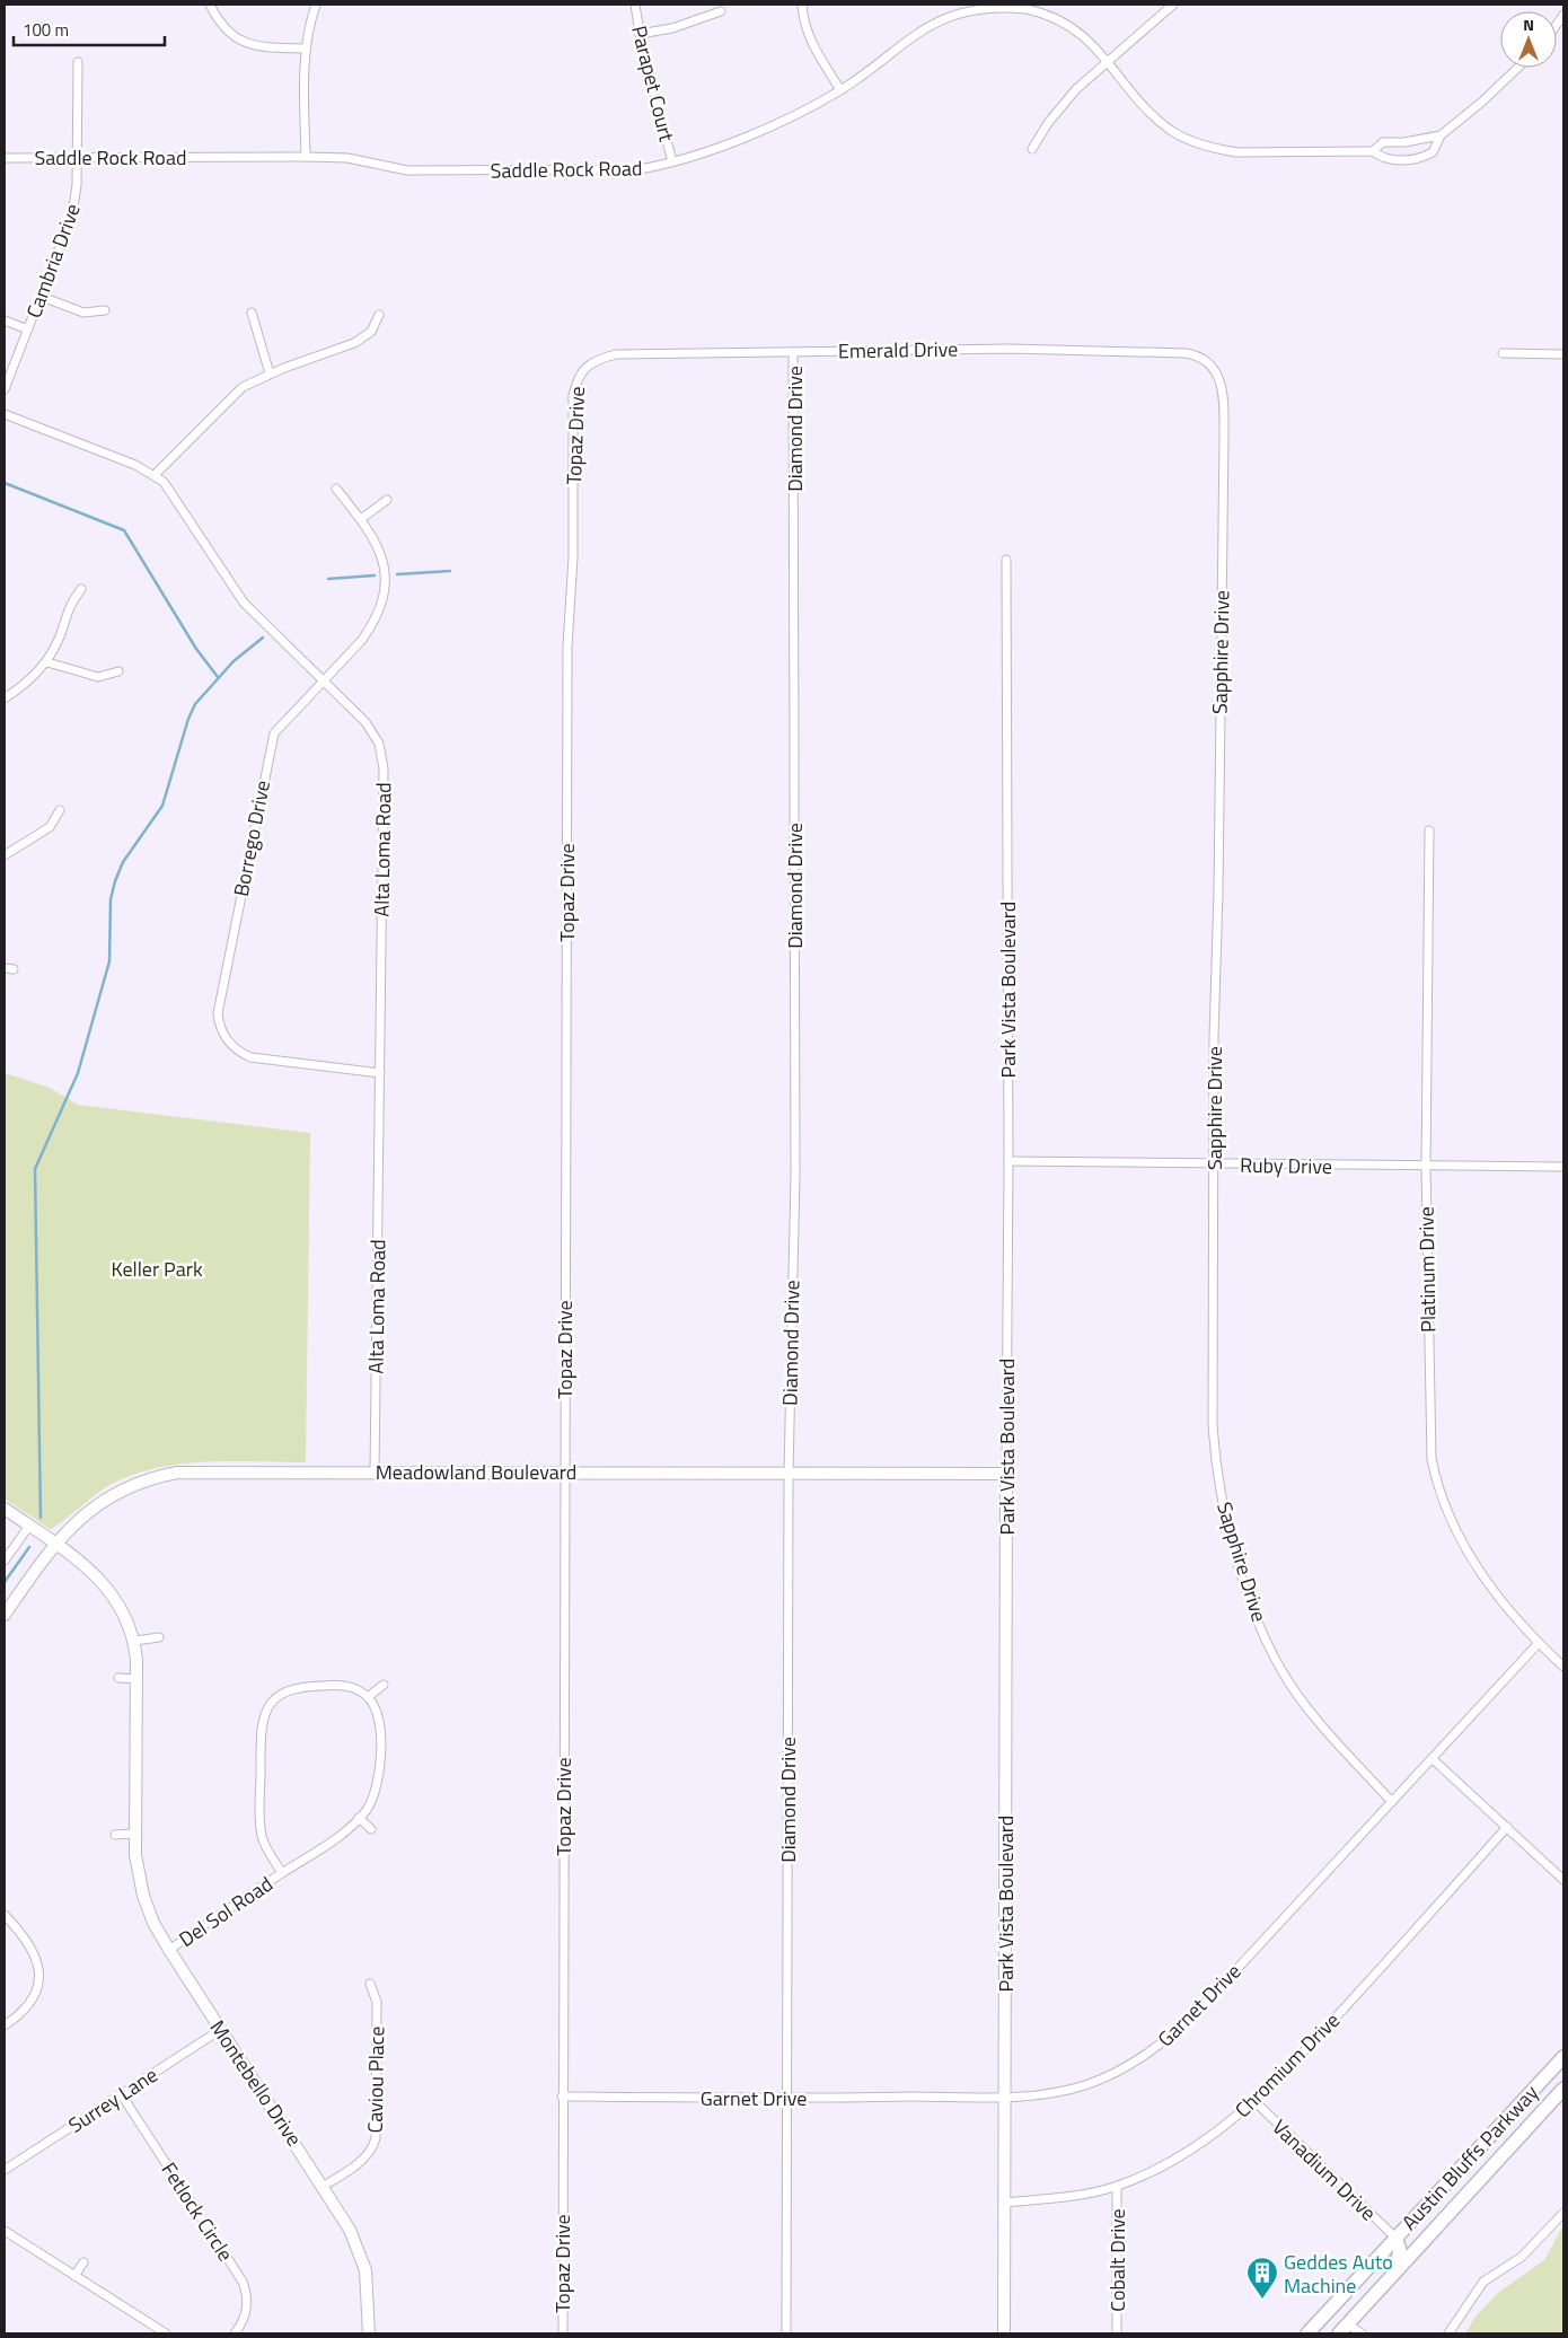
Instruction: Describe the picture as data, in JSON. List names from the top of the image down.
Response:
{
  "streets": {
    "main road": ["Austin Bluffs Parkway"],
    "street": [
      "Parapet Court",
      "Saddle Rock Road",
      "Cambria Drive",
      "Emerald Drive",
      "Diamond Drive",
      "Topaz Drive",
      "Sapphire Drive",
      "Borrego Drive",
      "Alta Loma Road",
      "Park Vista Boulevard",
      "Ruby Drive",
      "Platinum Drive",
      "Meadowland Boulevard",
      "Del Sol Road",
      "Garnet Drive",
      "Chromium Drive",
      "Caviou Place",
      "Montebello Drive",
      "Surrey Lane",
      "Vanadium Drive",
      "Fetlock Circle",
      "Cobalt Drive"
    ]
  },
  "crossings": [
    ["Parapet Court", "Saddle Rock Road"],
    ["Saddle Rock Road", "Cambria Drive"],
    ["Emerald Drive", "Diamond Drive"],
    ["Emerald Drive", "Topaz Drive"],
    ["Emerald Drive", "Sapphire Drive"],
    ["Diamond Drive", "Meadowland Boulevard"],
    ["Diamond Drive", "Garnet Drive"],
    ["Topaz Drive", "Meadowland Boulevard"],
    ["Topaz Drive", "Garnet Drive"],
    ["Sapphire Drive", "Ruby Drive"],
    ["Sapphire Drive", "Garnet Drive"],
    ["Borrego Drive", "Alta Loma Road"],
    ["Alta Loma Road", "Meadowland Boulevard"],
    ["Park Vista Boulevard", "Ruby Drive"],
    ["Park Vista Boulevard", "Meadowland Boulevard"],
    ["Park Vista Boulevard", "Garnet Drive"],
    ["Park Vista Boulevard", "Chromium Drive"],
    ["Ruby Drive", "Platinum Drive"],
    ["Platinum Drive", "Garnet Drive"],
    ["Meadowland Boulevard", "Montebello Drive"],
    ["Del Sol Road", "Montebello Drive"],
    ["Chromium Drive", "Vanadium Drive"],
    ["Chromium Drive", "Cobalt Drive"],
    ["Caviou Place", "Montebello Drive"],
    ["Montebello Drive", "Surrey Lane"],
    ["Surrey Lane", "Fetlock Circle"],
    ["Austin Bluffs Parkway", "Vanadium Drive"]
  ],
  "parks": ["Keller Park"],
  "places": {
    "building": ["Geddes Auto Machine"]
  },
  "scale_bar": "100 m",
  "north": "top"
}
